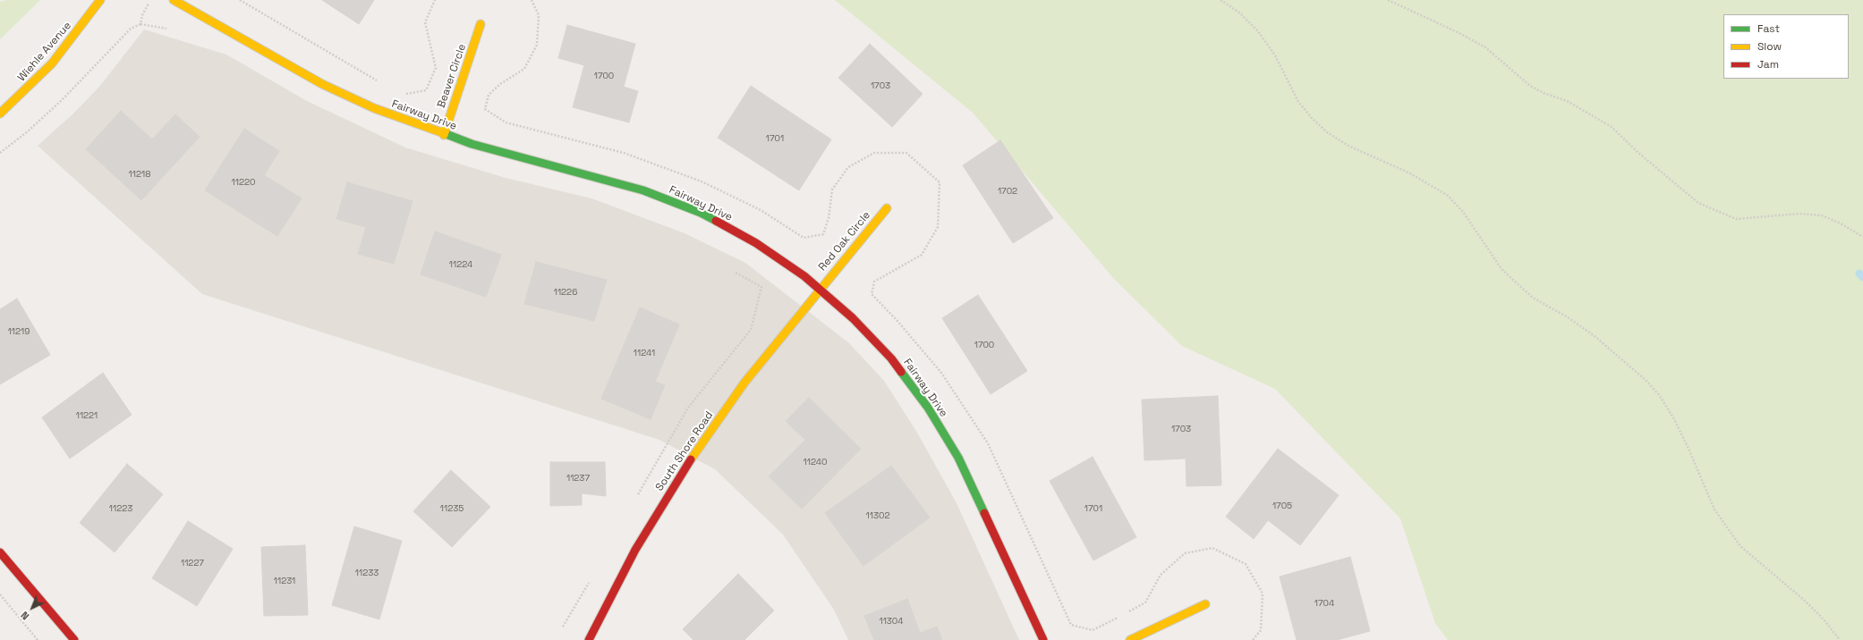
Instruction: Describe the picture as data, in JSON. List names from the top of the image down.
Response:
{
  "streets": {
    "street": [
      "Wiehle Avenue",
      "Beaver Circle",
      "Fairway Drive",
      "Red Oak Circle",
      "South Shore Road"
    ]
  },
  "crossings": [
    ["Beaver Circle", "Fairway Drive"],
    ["Fairway Drive", "Red Oak Circle"],
    ["Fairway Drive", "South Shore Road"],
    ["Red Oak Circle", "South Shore Road"]
  ],
  "house_numbers": [
    "1700",
    "1703",
    "1701",
    "11218",
    "11220",
    "1702",
    "11224",
    "11226",
    "11219",
    "1700",
    "11241",
    "11221",
    "1703",
    "11240",
    "11237",
    "1705",
    "11223",
    "11235",
    "1701",
    "11302",
    "11227",
    "11233",
    "11231",
    "1704",
    "11304"
  ],
  "legend": ["Fast", "Slow", "Jam"],
  "north": "bottom left"
}
